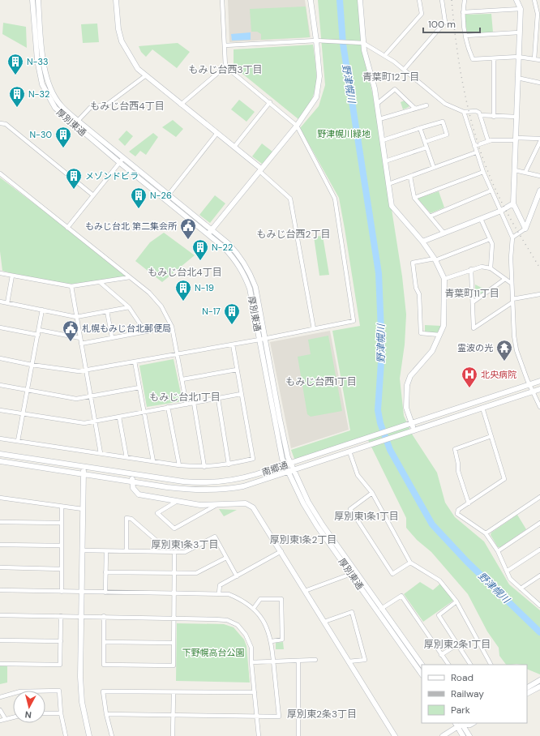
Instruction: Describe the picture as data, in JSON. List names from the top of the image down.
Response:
{
  "streets": {
    "street": ["厚別東通", "南郷通"]
  },
  "crossings": [
    ["厚別東通", "南郷通"]
  ],
  "districts": [
    "もみじ台西3丁目",
    "青葉町12丁目",
    "もみじ台西4丁目",
    "もみじ台西2丁目",
    "もみじ台北4丁目",
    "青葉町11丁目",
    "もみじ台西1丁目",
    "もみじ台北1丁目",
    "厚別東1条1丁目",
    "厚別東1条2丁目",
    "厚別東1条3丁目",
    "厚別東2条1丁目",
    "厚別東2条3丁目"
  ],
  "water": ["野津幌川"],
  "parks": ["野津幌川緑地", "下野幌高台公園"],
  "places": {
    "building": [
      "N-33",
      "N-32",
      "N-30",
      "メゾンドビラ",
      "N-26",
      "N-22",
      "N-19",
      "N-17"
    ],
    "public building": ["もみじ台北 第二集会所", "札幌もみじ台北郵便局"],
    "temple": ["霊波の光"],
    "hospital": ["北央病院"]
  },
  "legend": ["Road", "Railway", "Park"],
  "scale_bar": "100 m",
  "north": "bottom"
}
